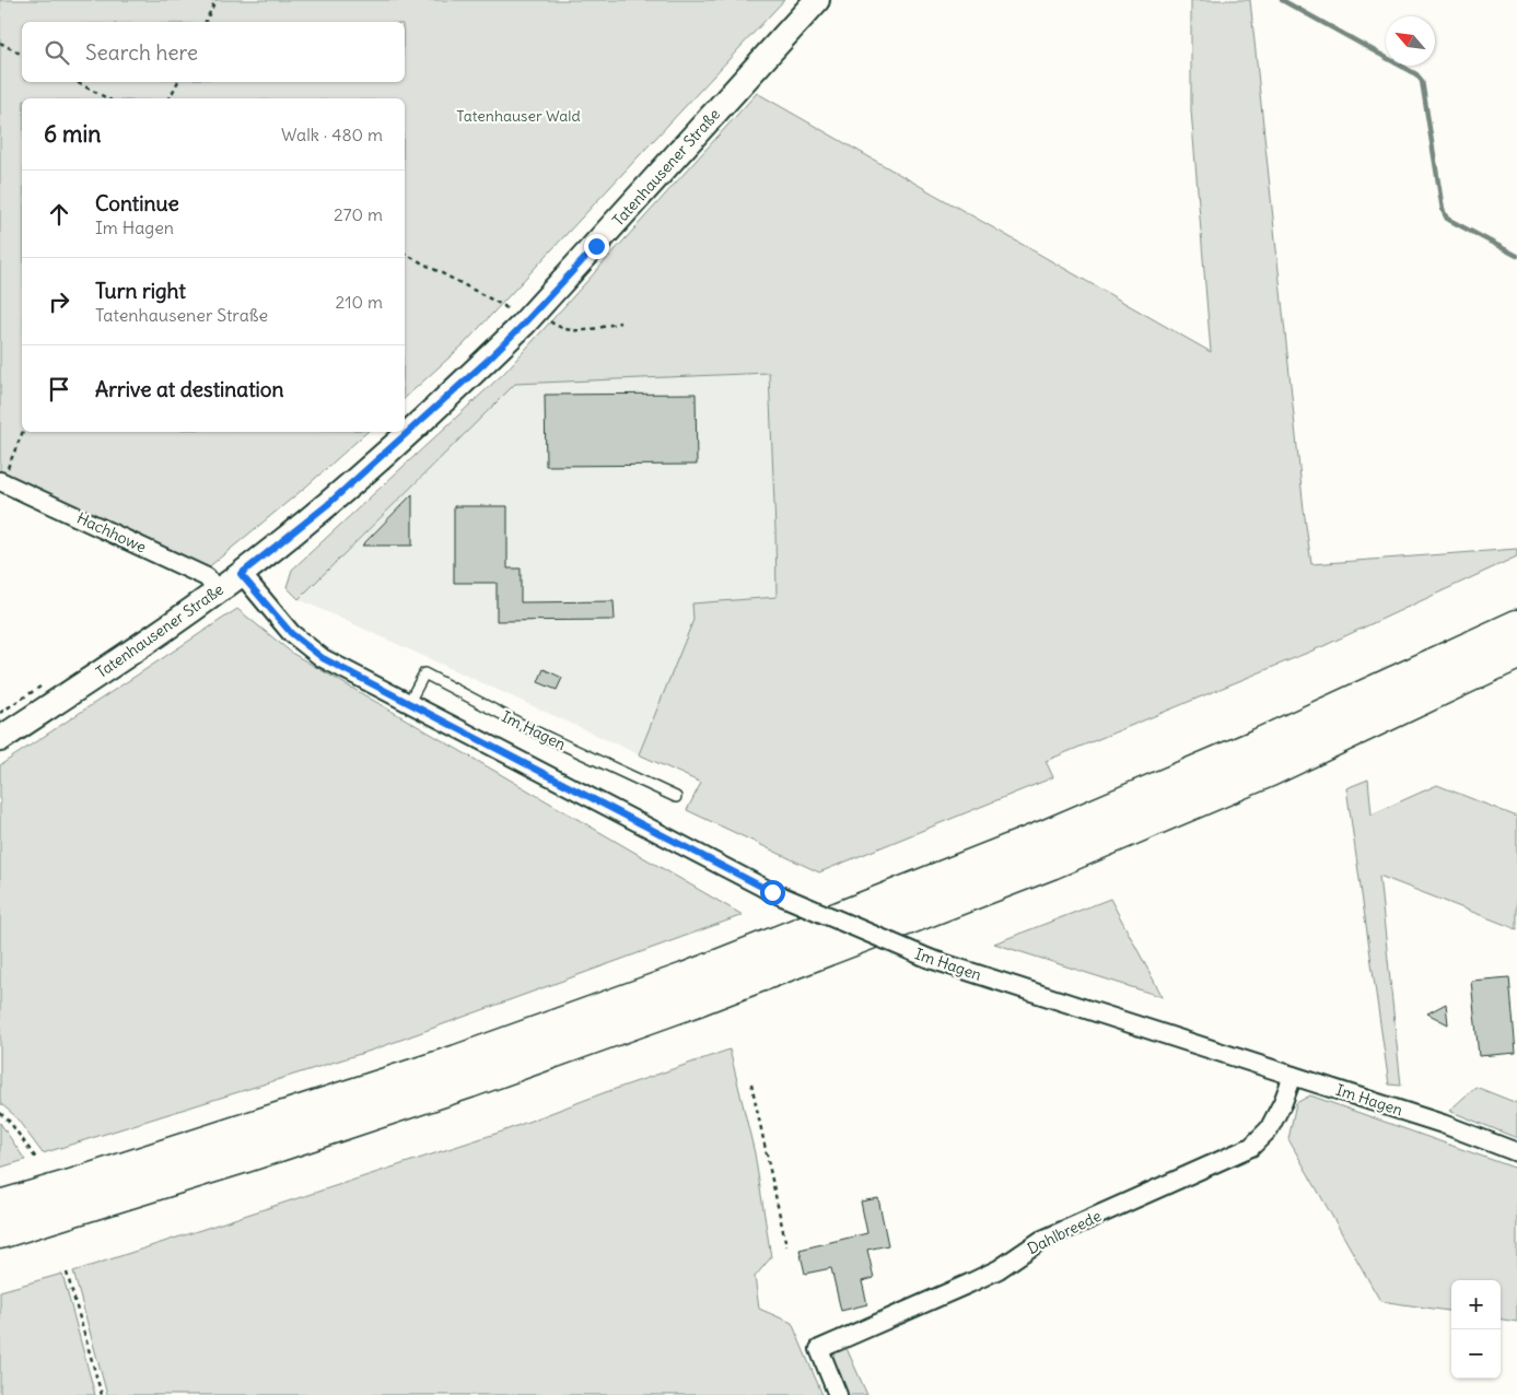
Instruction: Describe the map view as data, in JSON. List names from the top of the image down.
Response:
{
  "streets": {
    "street": [
      "Tatenhausener Straße",
      "Hachhowe",
      "Im Hagen",
      "Dahlbreede"
    ]
  },
  "crossings": [
    ["Tatenhausener Straße", "Hachhowe"],
    ["Tatenhausener Straße", "Im Hagen"],
    ["Im Hagen", "Dahlbreede"]
  ],
  "parks": ["Tatenhauser Wald"],
  "north": "top left",
  "page": {
    "search": "Search here",
    "heading": ["6 min", "Walk · 480 m"],
    "list": [
      ["Continue", "Im Hagen", "270 m"],
      ["Turn right", "Tatenhausener Straße", "210 m"],
      "Arrive at destination"
    ],
    "map_buttons": ["+", "−"]
  }
}
